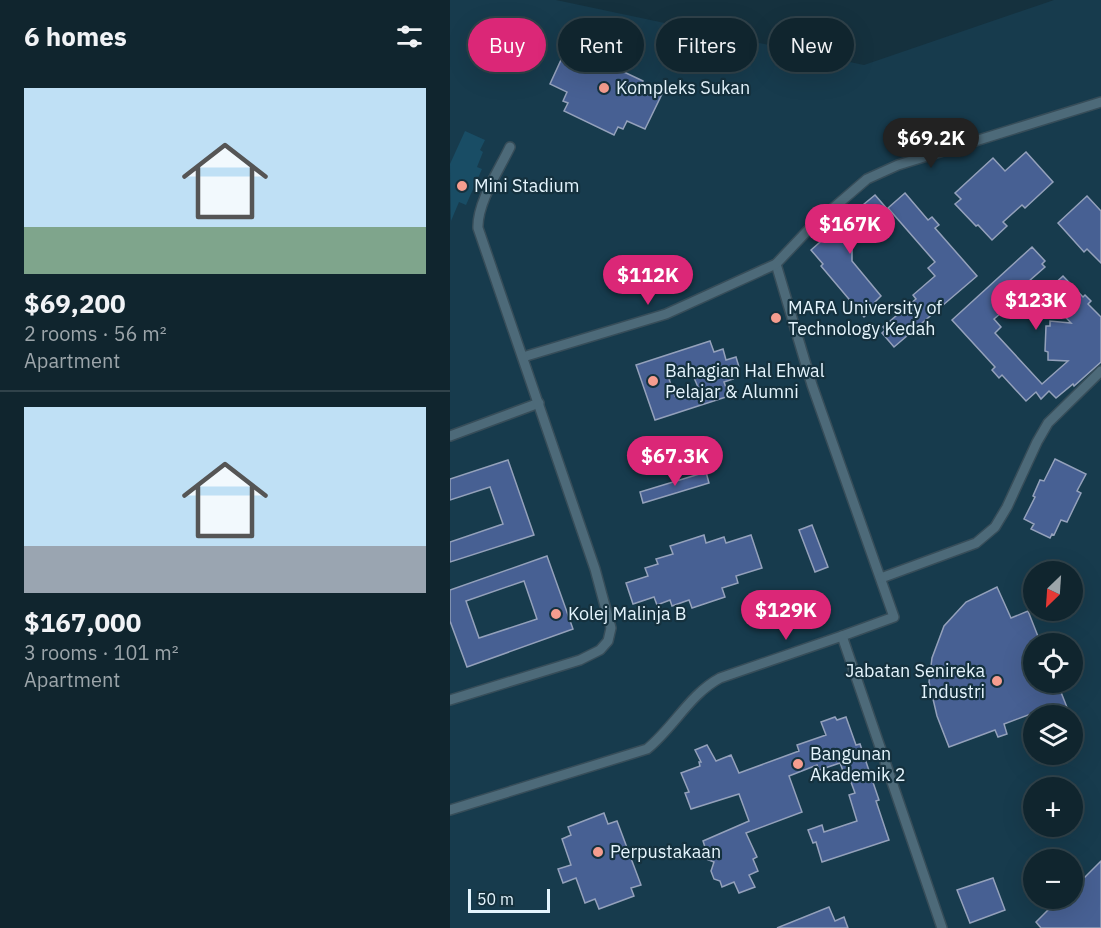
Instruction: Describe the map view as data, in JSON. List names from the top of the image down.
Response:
{
  "places": [
    "Kompleks Sukan",
    "Mini Stadium",
    "MARA University of Technology Kedah",
    "Bahagian Hal Ehwal Pelajar & Alumni",
    "Kolej Malinja B",
    "Jabatan Senireka Industri",
    "Bangunan Akademik 2",
    "Perpustakaan"
  ],
  "scale_bar": "50 m",
  "north": "bottom left",
  "page": {
    "heading": "6 homes",
    "chip": [
      "Buy",
      "Rent",
      "Filters",
      "New"
    ],
    "list": [
      {
        "name": "$69,200",
        "note": "2 rooms · 56 m² · Apartment"
      },
      {
        "name": "$167,000",
        "note": "3 rooms · 101 m² · Apartment"
      }
    ],
    "price": [
      "$69.2K",
      "$167K",
      "$112K",
      "$123K",
      "$67.3K",
      "$129K"
    ],
    "map_buttons": ["+", "−"],
    "scale": "50 m"
  }
}
